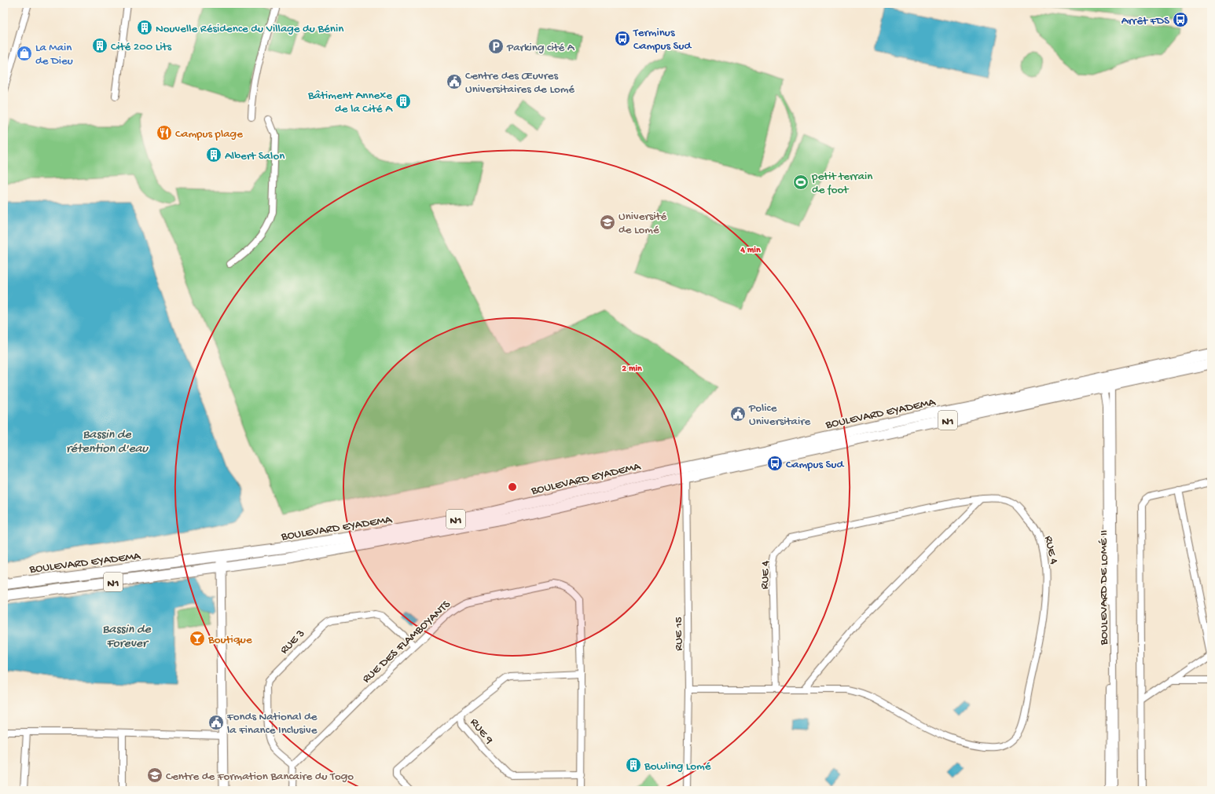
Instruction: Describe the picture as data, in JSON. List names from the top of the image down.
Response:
{
  "streets": {
    "highway": ["BOULEVARD EYADEMA", "N1"],
    "street": [
      "RUE 4",
      "BOULEVARD DE LOMÉ II",
      "RUE 15",
      "RUE 3",
      "RUE DES FLAMBOYANTS",
      "RUE 9"
    ]
  },
  "crossings": [
    ["BOULEVARD EYADEMA", "N1"],
    ["BOULEVARD EYADEMA", "BOULEVARD DE LOMÉ II"],
    ["BOULEVARD EYADEMA", "RUE 15"],
    ["N1", "BOULEVARD DE LOMÉ II"],
    ["N1", "RUE 15"],
    ["RUE 4", "RUE 15"],
    ["RUE 3", "RUE DES FLAMBOYANTS"],
    ["RUE DES FLAMBOYANTS", "RUE 9"]
  ],
  "water": ["Bassin de rétention d'eau", "Bassin de Forever"],
  "places": {
    "bus stop": ["Arrêt FDS", "Terminus Campus Sud", "Campus Sud"],
    "building": [
      "Nouvelle Résidence du Village du Bénin",
      "Cité 200 Lits",
      "Bâtiment Annexe de la Cité A",
      "Albert Salon",
      "Bowling Lomé"
    ],
    "parking": ["Parking cité A"],
    "shop": ["La Main de Dieu"],
    "public building": ["Centre des Œuvres Universitaires de Lomé", "Police Universitaire", "Fonds National de la Finance Inclusive"],
    "restaurant": ["Campus plage"],
    "sports": ["petit terrain de foot"],
    "school or university": ["Université de Lomé", "Centre de Formation Bancaire du Togo"],
    "bar": ["Boutique"]
  },
  "rings": ["4 min", "2 min"]
}
